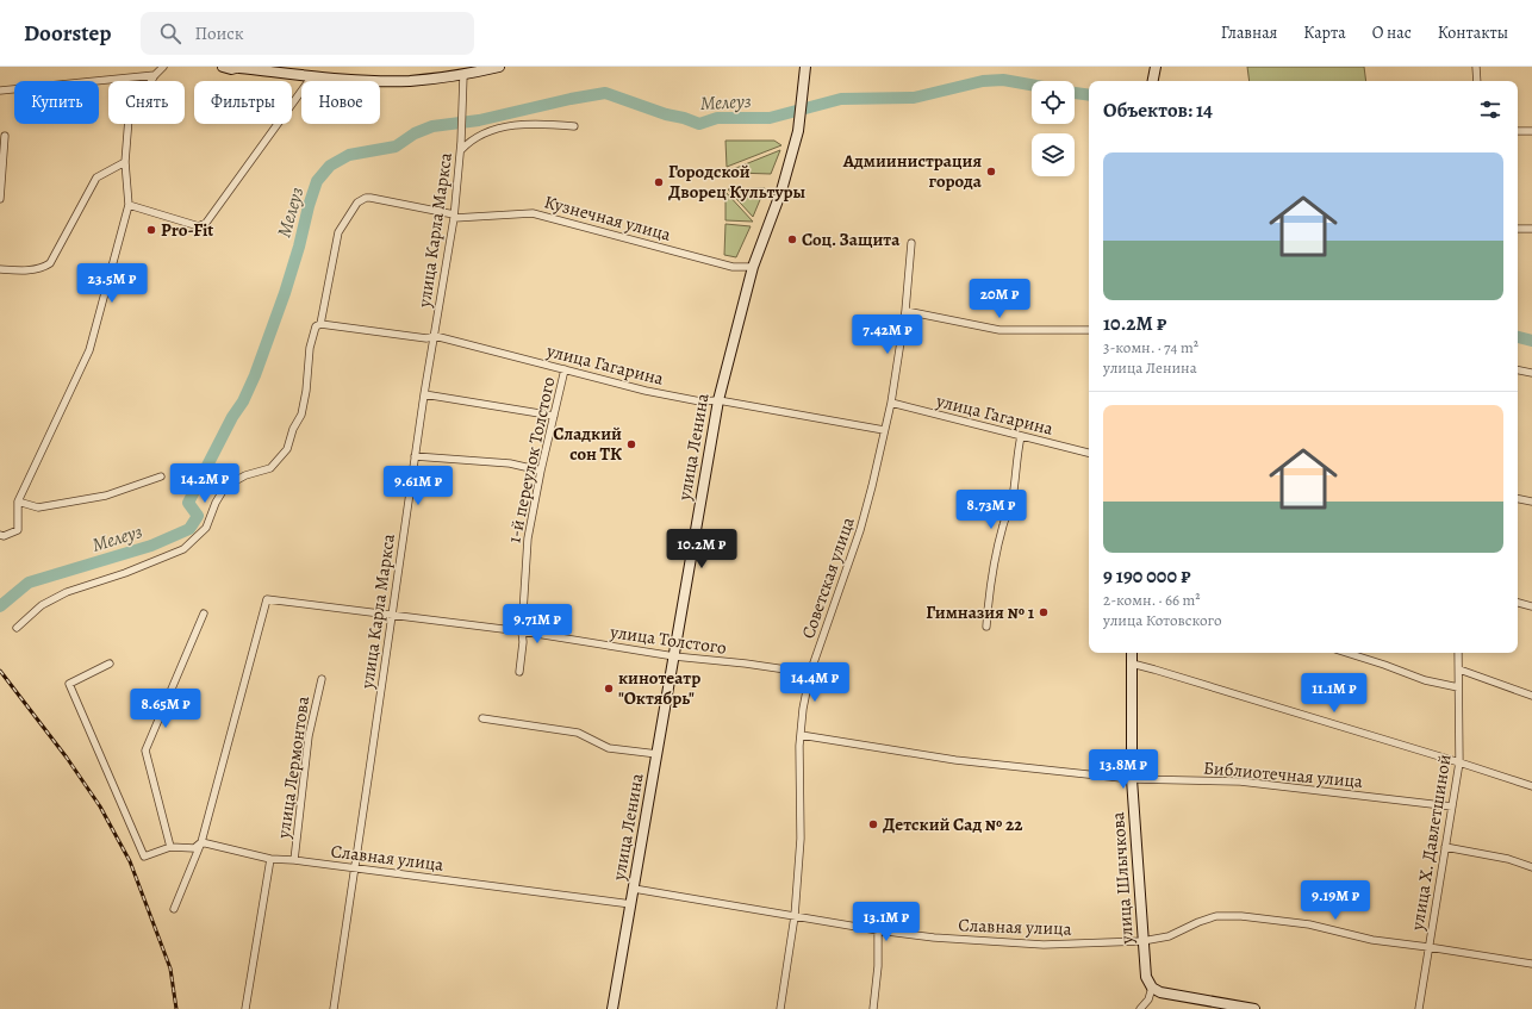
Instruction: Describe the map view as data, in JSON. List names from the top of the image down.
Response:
{
  "streets": {
    "main road": ["улица Ленина", "улица Шлычкова"],
    "street": [
      "Кузнечная улица",
      "улица Карла Маркса",
      "улица Гагарина",
      "1-й переулок Толстого",
      "Советская улица",
      "улица Толстого",
      "улица Лермонтова",
      "Библиотечная улица",
      "улица Х. Давлетшиной",
      "Славная улица"
    ]
  },
  "crossings": [
    ["Кузнечная улица", "улица Карла Маркса"],
    ["Кузнечная улица", "улица Гагарина"],
    ["Кузнечная улица", "улица Ленина"],
    ["улица Карла Маркса", "улица Гагарина"],
    ["улица Карла Маркса", "улица Толстого"],
    ["улица Карла Маркса", "Славная улица"],
    ["улица Гагарина", "улица Ленина"],
    ["улица Гагарина", "1-й переулок Толстого"],
    ["улица Гагарина", "Советская улица"],
    ["улица Ленина", "улица Толстого"],
    ["улица Ленина", "Славная улица"],
    ["1-й переулок Толстого", "улица Толстого"],
    ["Советская улица", "улица Толстого"],
    ["Советская улица", "Библиотечная улица"],
    ["Советская улица", "Славная улица"],
    ["улица Толстого", "Славная улица"],
    ["улица Лермонтова", "Славная улица"],
    ["Библиотечная улица", "улица Х. Давлетшиной"],
    ["Библиотечная улица", "улица Шлычкова"],
    ["улица Х. Давлетшиной", "Славная улица"],
    ["Славная улица", "улица Шлычкова"]
  ],
  "water": ["Мелеуз"],
  "places": [
    "Адмиинистрация города",
    "Городской Дворец Культуры",
    "Pro-Fit",
    "Соц. Защита",
    "Сладкий сон ТК",
    "Гимназия № 1",
    "кинотеатр \"Октябрь\"",
    "Детский Сад № 22"
  ],
  "page": {
    "header": "Doorstep",
    "search": "Поиск",
    "nav": [
      "Главная",
      "Карта",
      "О нас",
      "Контакты"
    ],
    "chip": [
      "Купить",
      "Снять",
      "Фильтры",
      "Новое"
    ],
    "heading": "Объектов: 14",
    "list": [
      {
        "name": "10.2M ₽",
        "note": "3-комн. · 74 m² · улица Ленина"
      },
      {
        "name": "9 190 000 ₽",
        "note": "2-комн. · 66 m² · улица Котовского"
      }
    ],
    "price": [
      "23.5M ₽",
      "20M ₽",
      "7.42M ₽",
      "14.2M ₽",
      "9.61M ₽",
      "8.73M ₽",
      "10.2M ₽",
      "9.71M ₽",
      "14.4M ₽",
      "11.1M ₽",
      "8.65M ₽",
      "13.8M ₽",
      "9.19M ₽",
      "13.1M ₽"
    ]
  }
}
